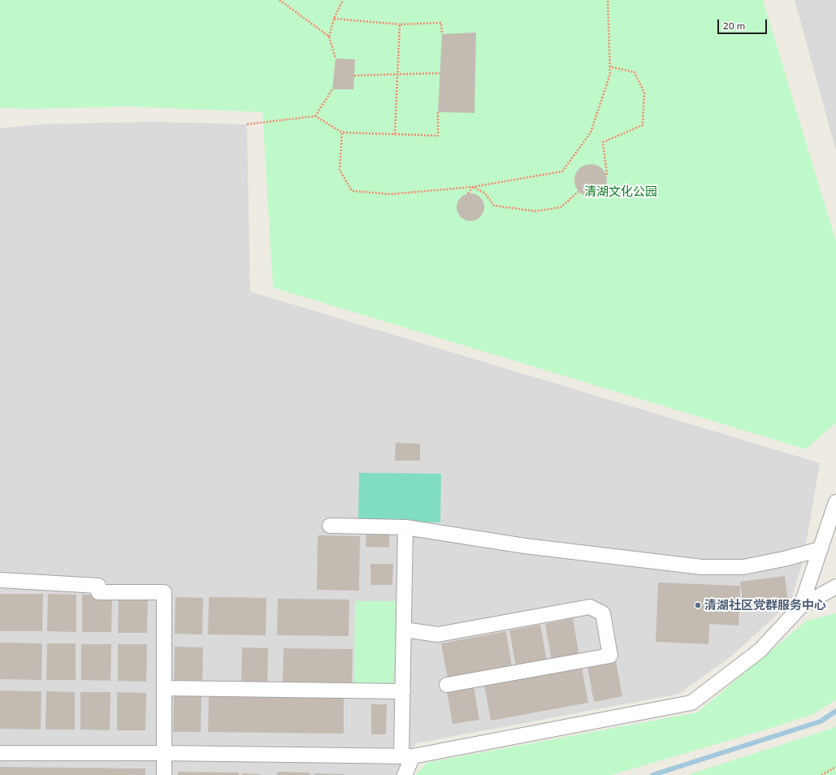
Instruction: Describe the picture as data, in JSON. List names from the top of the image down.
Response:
{
  "parks": ["清湖文化公园"],
  "places": ["清湖社区党群服务中心"],
  "scale_bar": "20 m"
}
